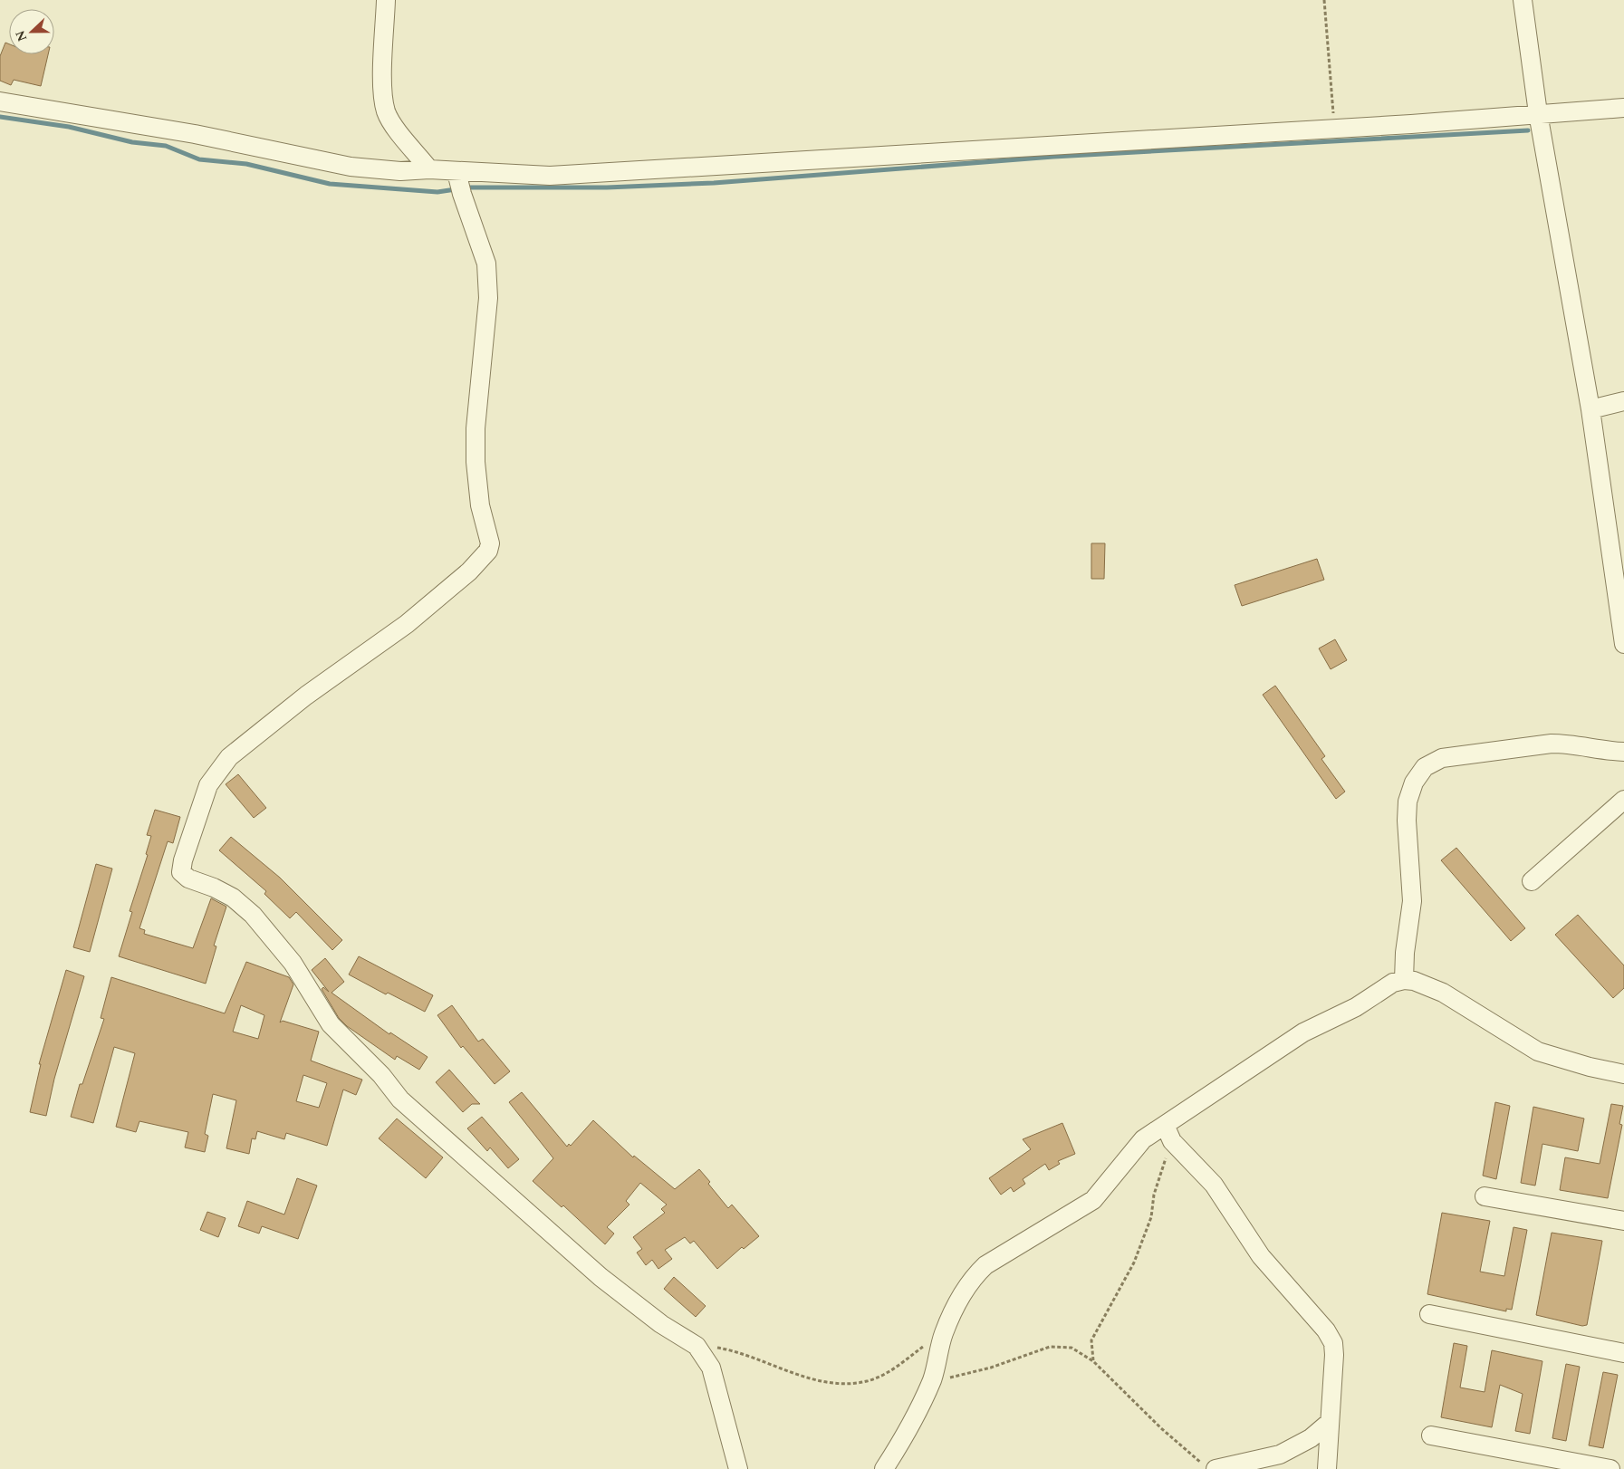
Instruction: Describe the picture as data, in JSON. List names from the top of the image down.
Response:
{
  "north": "left"
}
